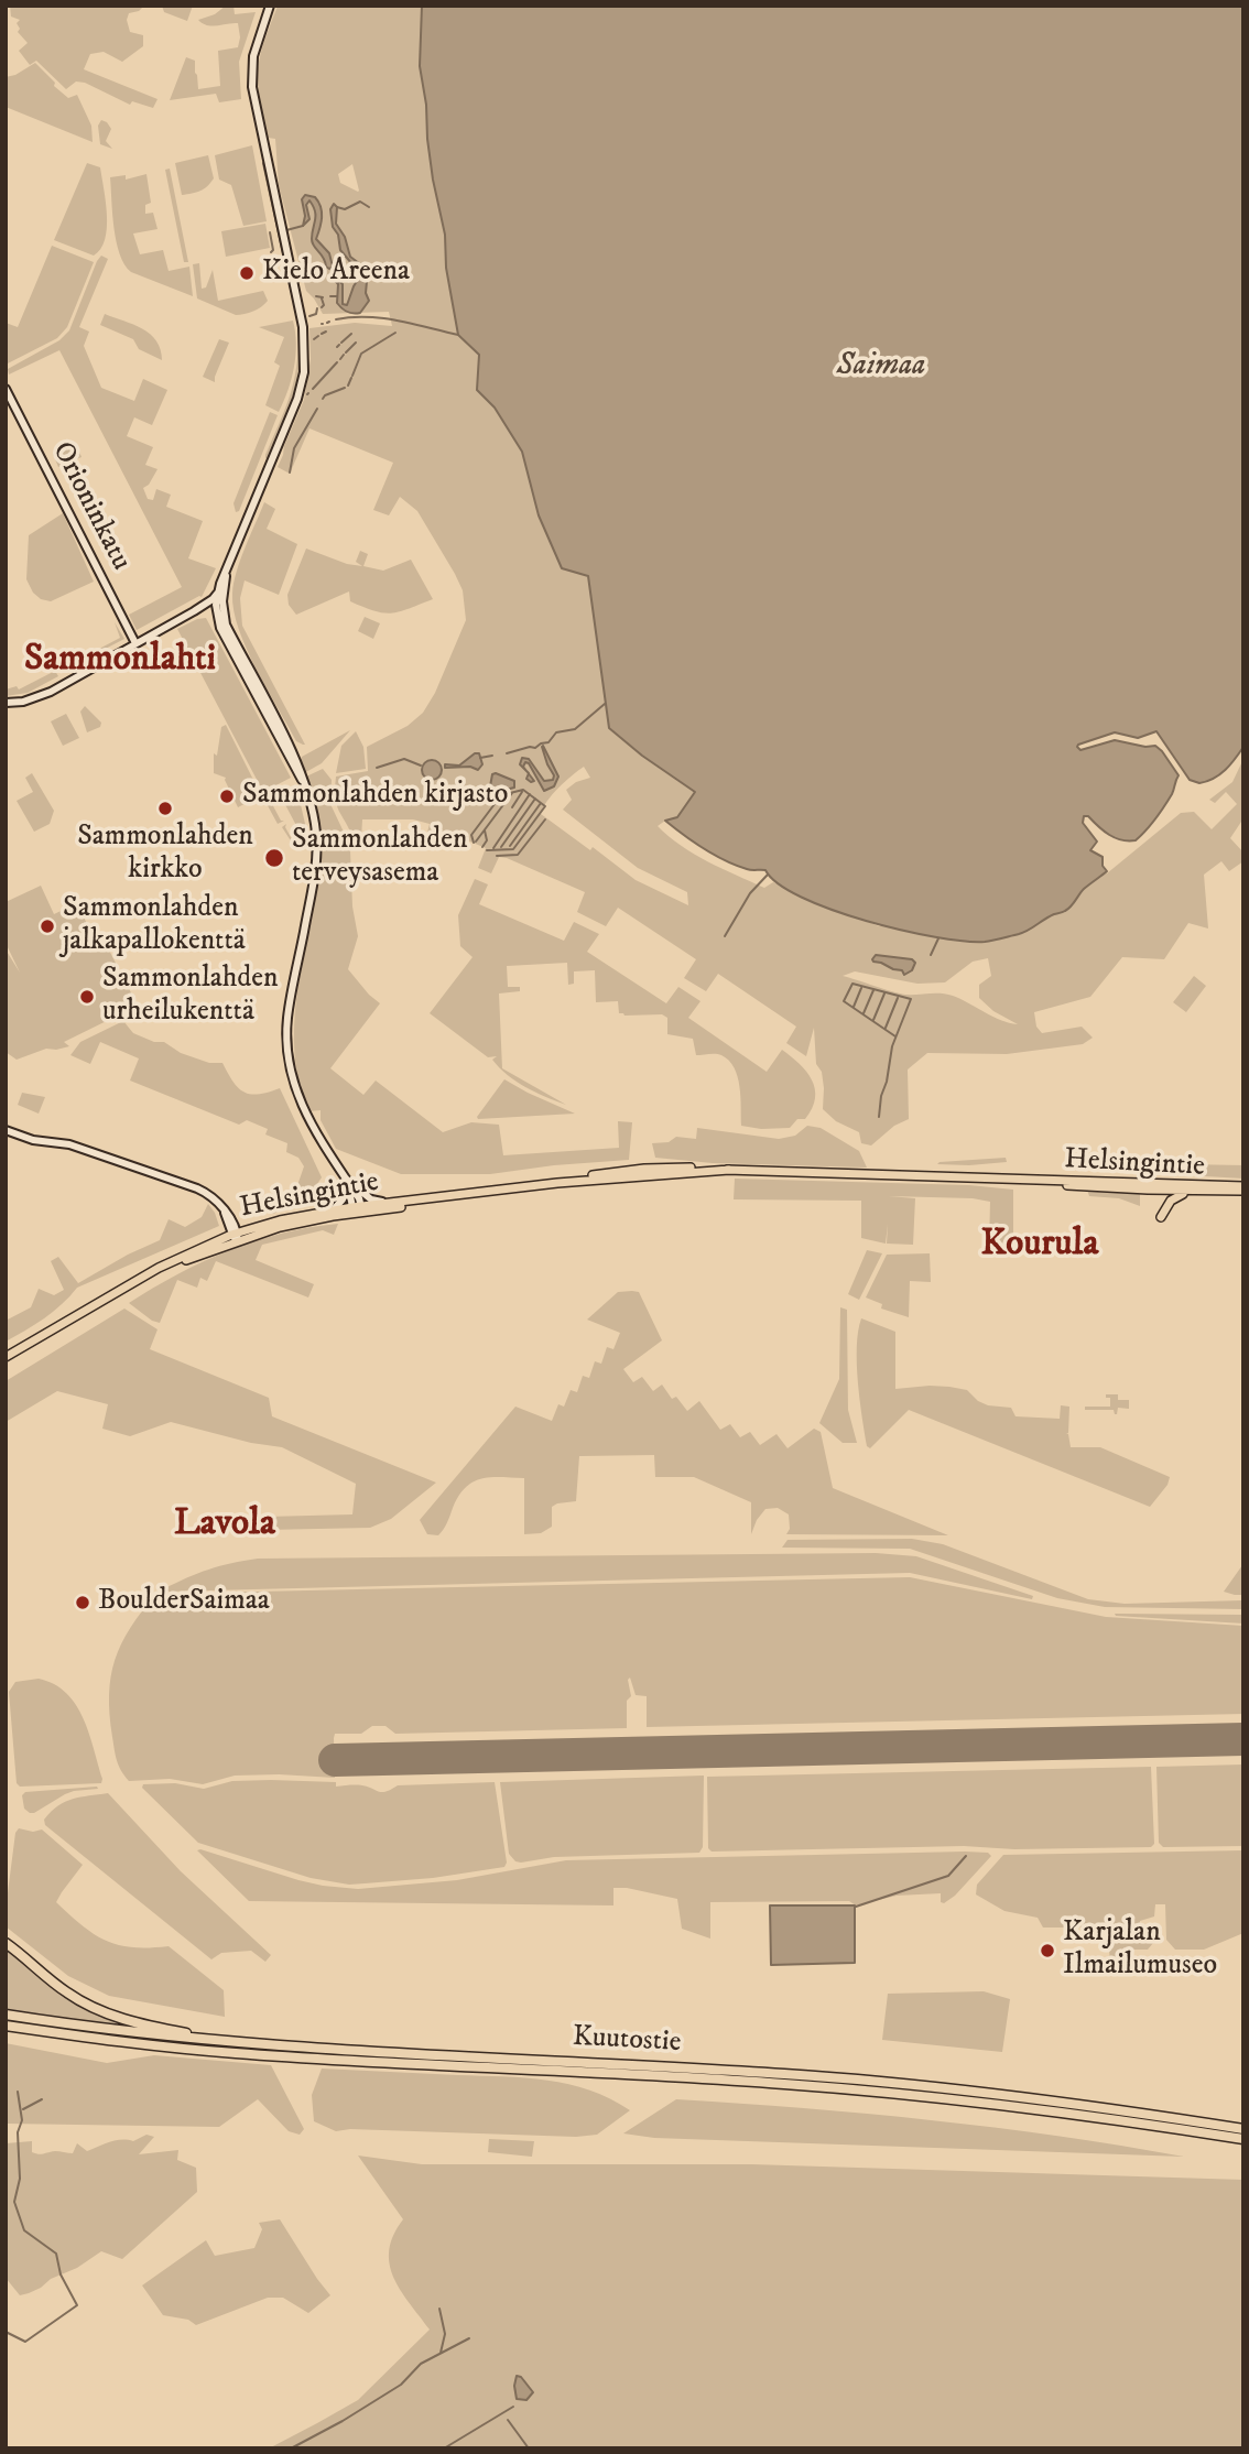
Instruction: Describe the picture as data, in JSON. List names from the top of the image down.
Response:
{
  "streets": {
    "highway": ["Kuutostie"],
    "main road": ["Orioninkatu", "Helsingintie"]
  },
  "districts": ["Sammonlahti", "Kourula", "Lavola"],
  "water": ["Saimaa"],
  "places": [
    "Kielo Areena",
    "Sammonlahden kirjasto",
    "Sammonlahden kirkko",
    "Sammonlahden terveysasema",
    "Sammonlahden jalkapallokenttä",
    "Sammonlahden urheilukenttä",
    "BoulderSaimaa",
    "Karjalan Ilmailumuseo"
  ]
}
